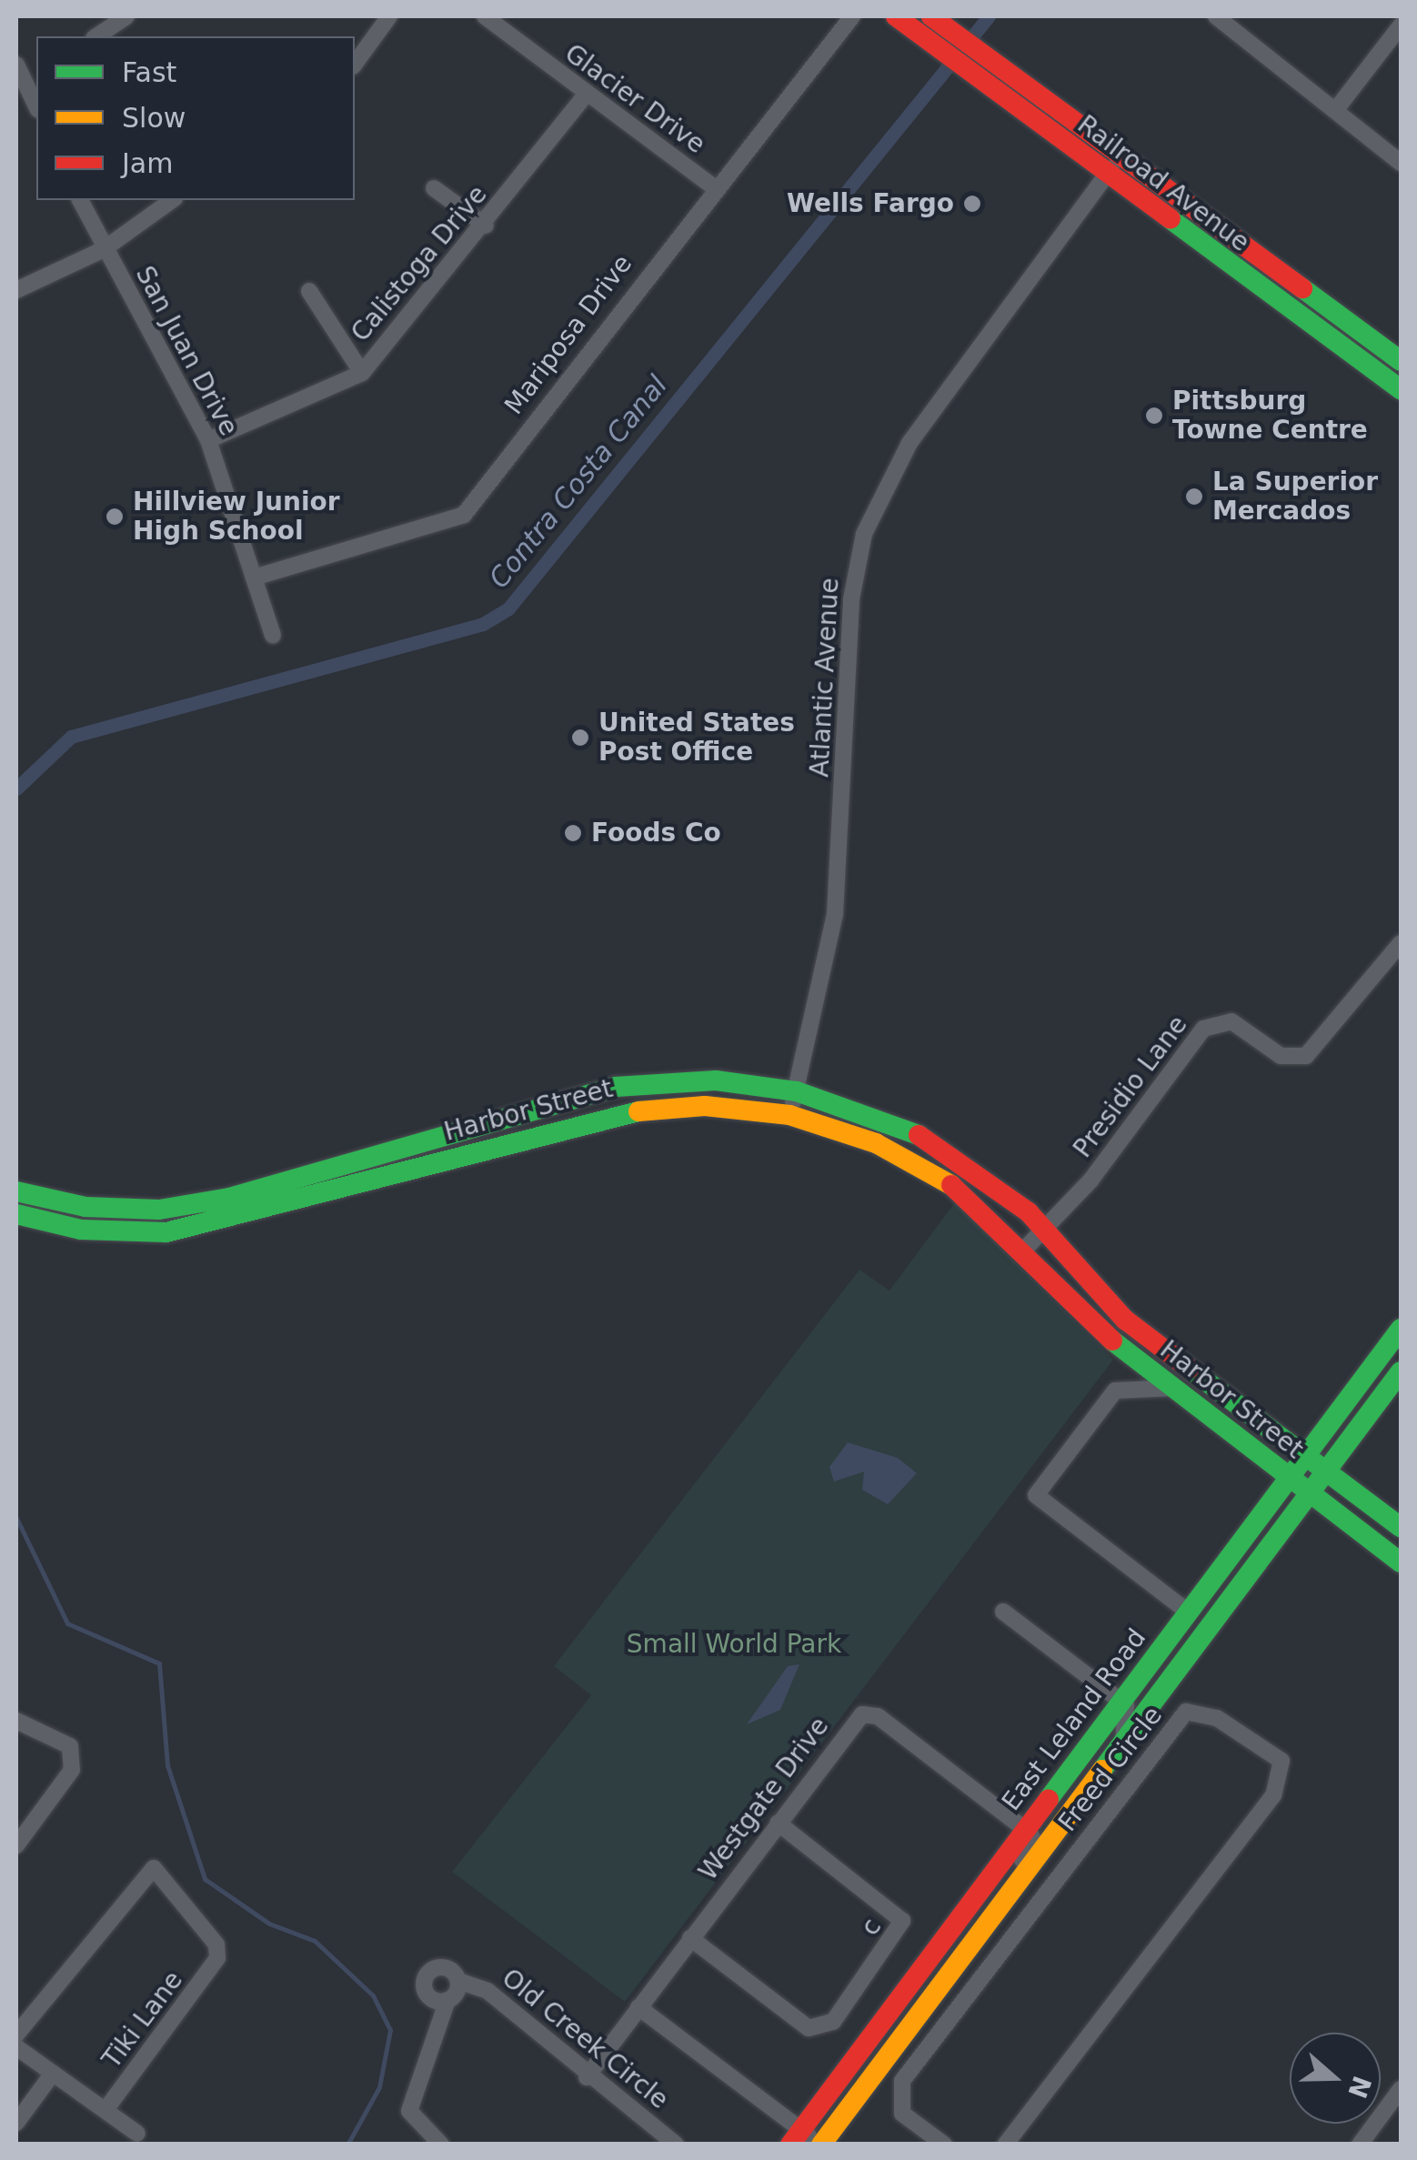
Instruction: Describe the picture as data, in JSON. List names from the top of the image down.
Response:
{
  "streets": {
    "main road": ["Railroad Avenue", "Harbor Street", "East Leland Road"],
    "street": [
      "Glacier Drive",
      "Calistoga Drive",
      "Mariposa Drive",
      "San Juan Drive",
      "Atlantic Avenue",
      "Presidio Lane",
      "Freed Circle",
      "Westgate Drive",
      "c",
      "Tiki Lane",
      "Old Creek Circle"
    ]
  },
  "crossings": [
    ["Glacier Drive", "Calistoga Drive"],
    ["Glacier Drive", "Mariposa Drive"],
    ["Railroad Avenue", "Atlantic Avenue"],
    ["Calistoga Drive", "San Juan Drive"],
    ["Mariposa Drive", "San Juan Drive"],
    ["Atlantic Avenue", "Harbor Street"],
    ["Presidio Lane", "Harbor Street"],
    ["Harbor Street", "East Leland Road"],
    ["East Leland Road", "Westgate Drive"],
    ["Westgate Drive", "c"],
    ["Westgate Drive", "Old Creek Circle"]
  ],
  "water": ["Contra Costa Canal"],
  "parks": ["Small World Park"],
  "places": [
    "Wells Fargo",
    "Pittsburg Towne Centre",
    "La Superior Mercados",
    "Hillview Junior High School",
    "United States Post Office",
    "Foods Co"
  ],
  "legend": ["Fast", "Slow", "Jam"],
  "north": "right"
}
